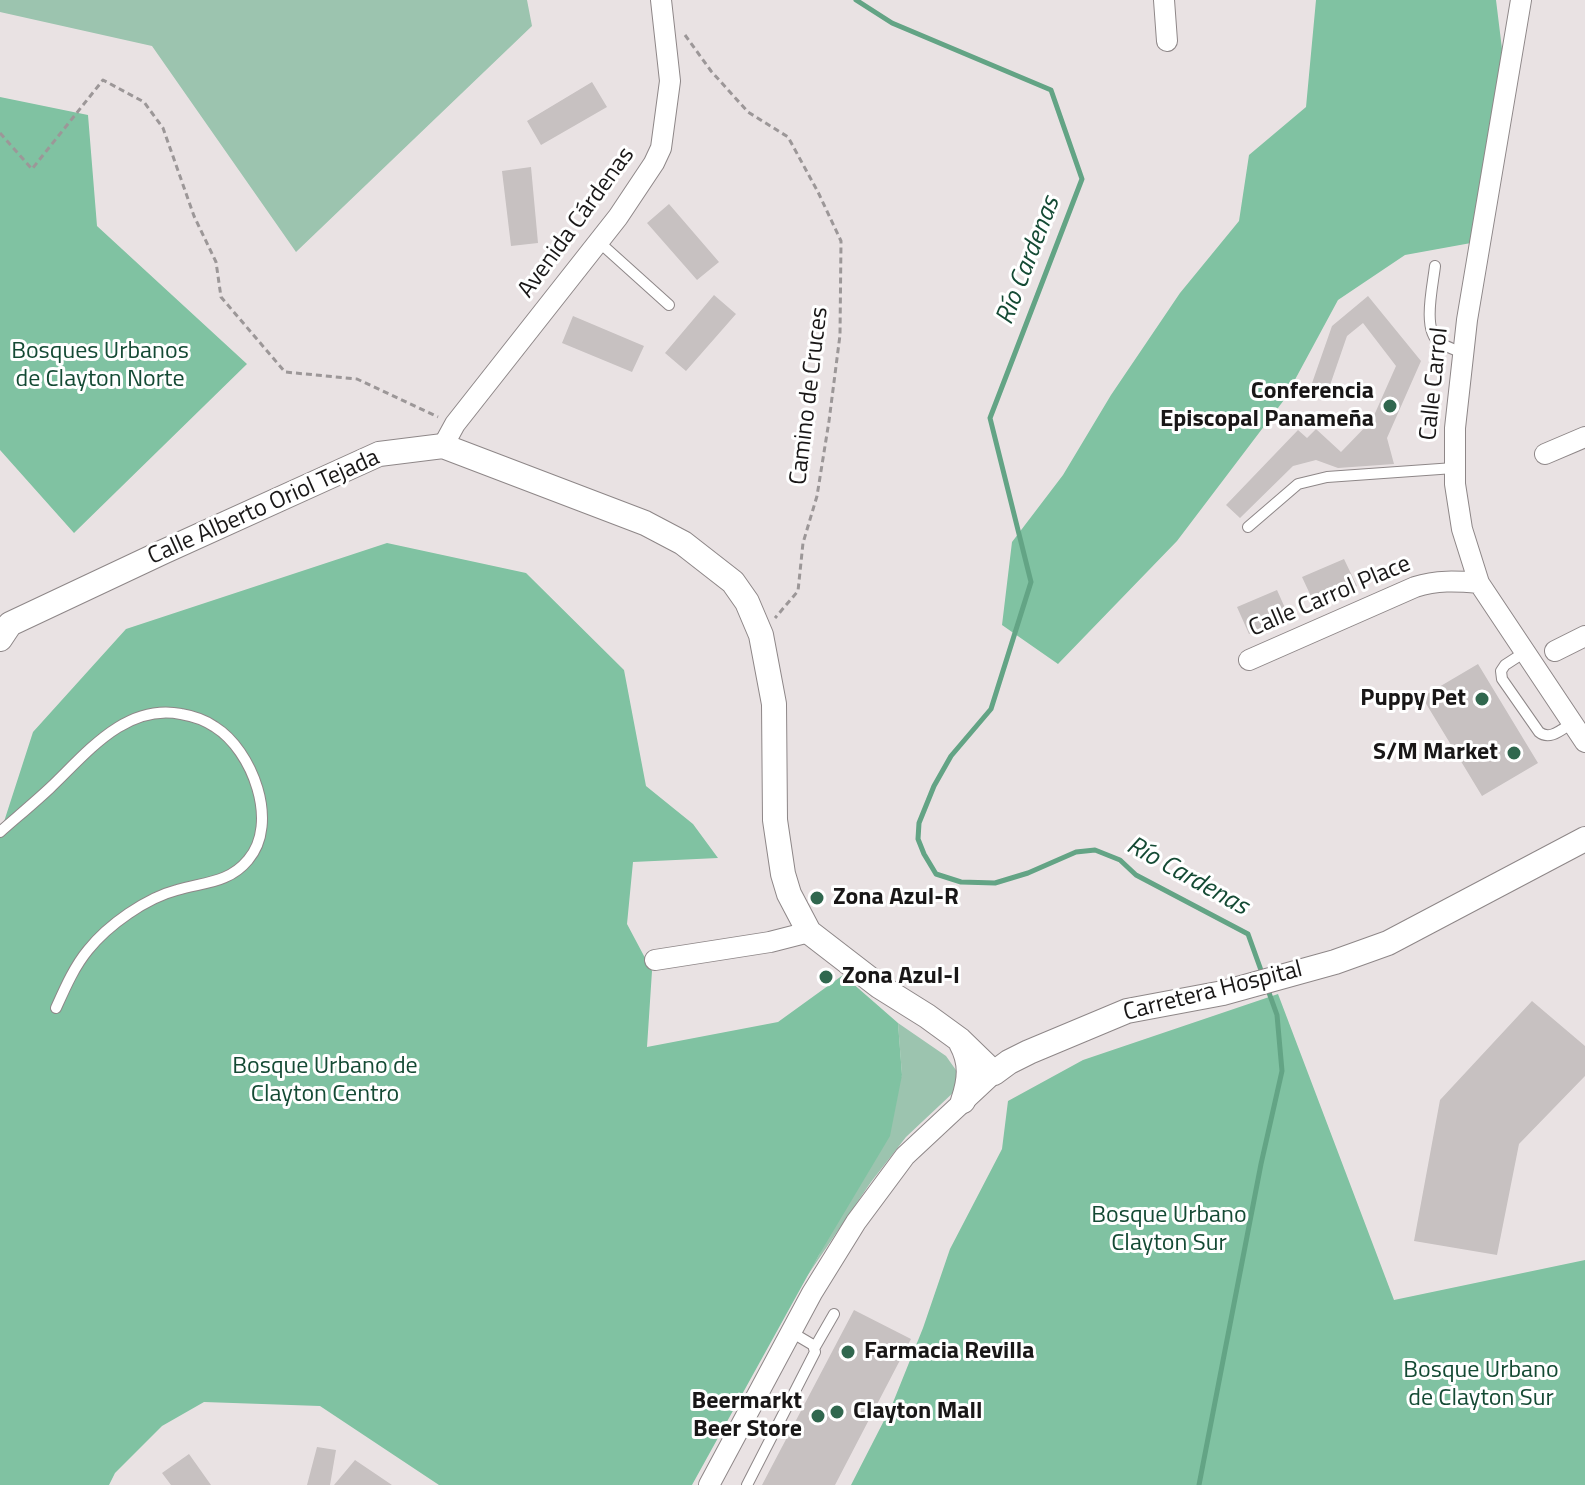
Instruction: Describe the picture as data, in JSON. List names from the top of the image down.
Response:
{
  "streets": {
    "street": [
      "Avenida Cárdenas",
      "Calle Carrol",
      "Calle Alberto Oriol Tejada",
      "Calle Carrol Place",
      "Carretera Hospital"
    ],
    "path": ["Camino de Cruces"]
  },
  "crossings": [
    ["Avenida Cárdenas", "Camino de Cruces"],
    ["Avenida Cárdenas", "Calle Alberto Oriol Tejada"],
    ["Calle Carrol", "Calle Carrol Place"],
    ["Calle Alberto Oriol Tejada", "Carretera Hospital"]
  ],
  "water": ["Río Cardenas"],
  "parks": [
    "Bosques Urbanos de Clayton Norte",
    "Bosque Urbano de Clayton Centro",
    "Bosque Urbano Clayton Sur",
    "Bosque Urbano de Clayton Sur"
  ],
  "places": [
    "Conferencia Episcopal Panameña",
    "Puppy Pet",
    "S/M Market",
    "Zona Azul-R",
    "Zona Azul-I",
    "Farmacia Revilla",
    "Clayton Mall",
    "Beermarkt Beer Store"
  ]
}
